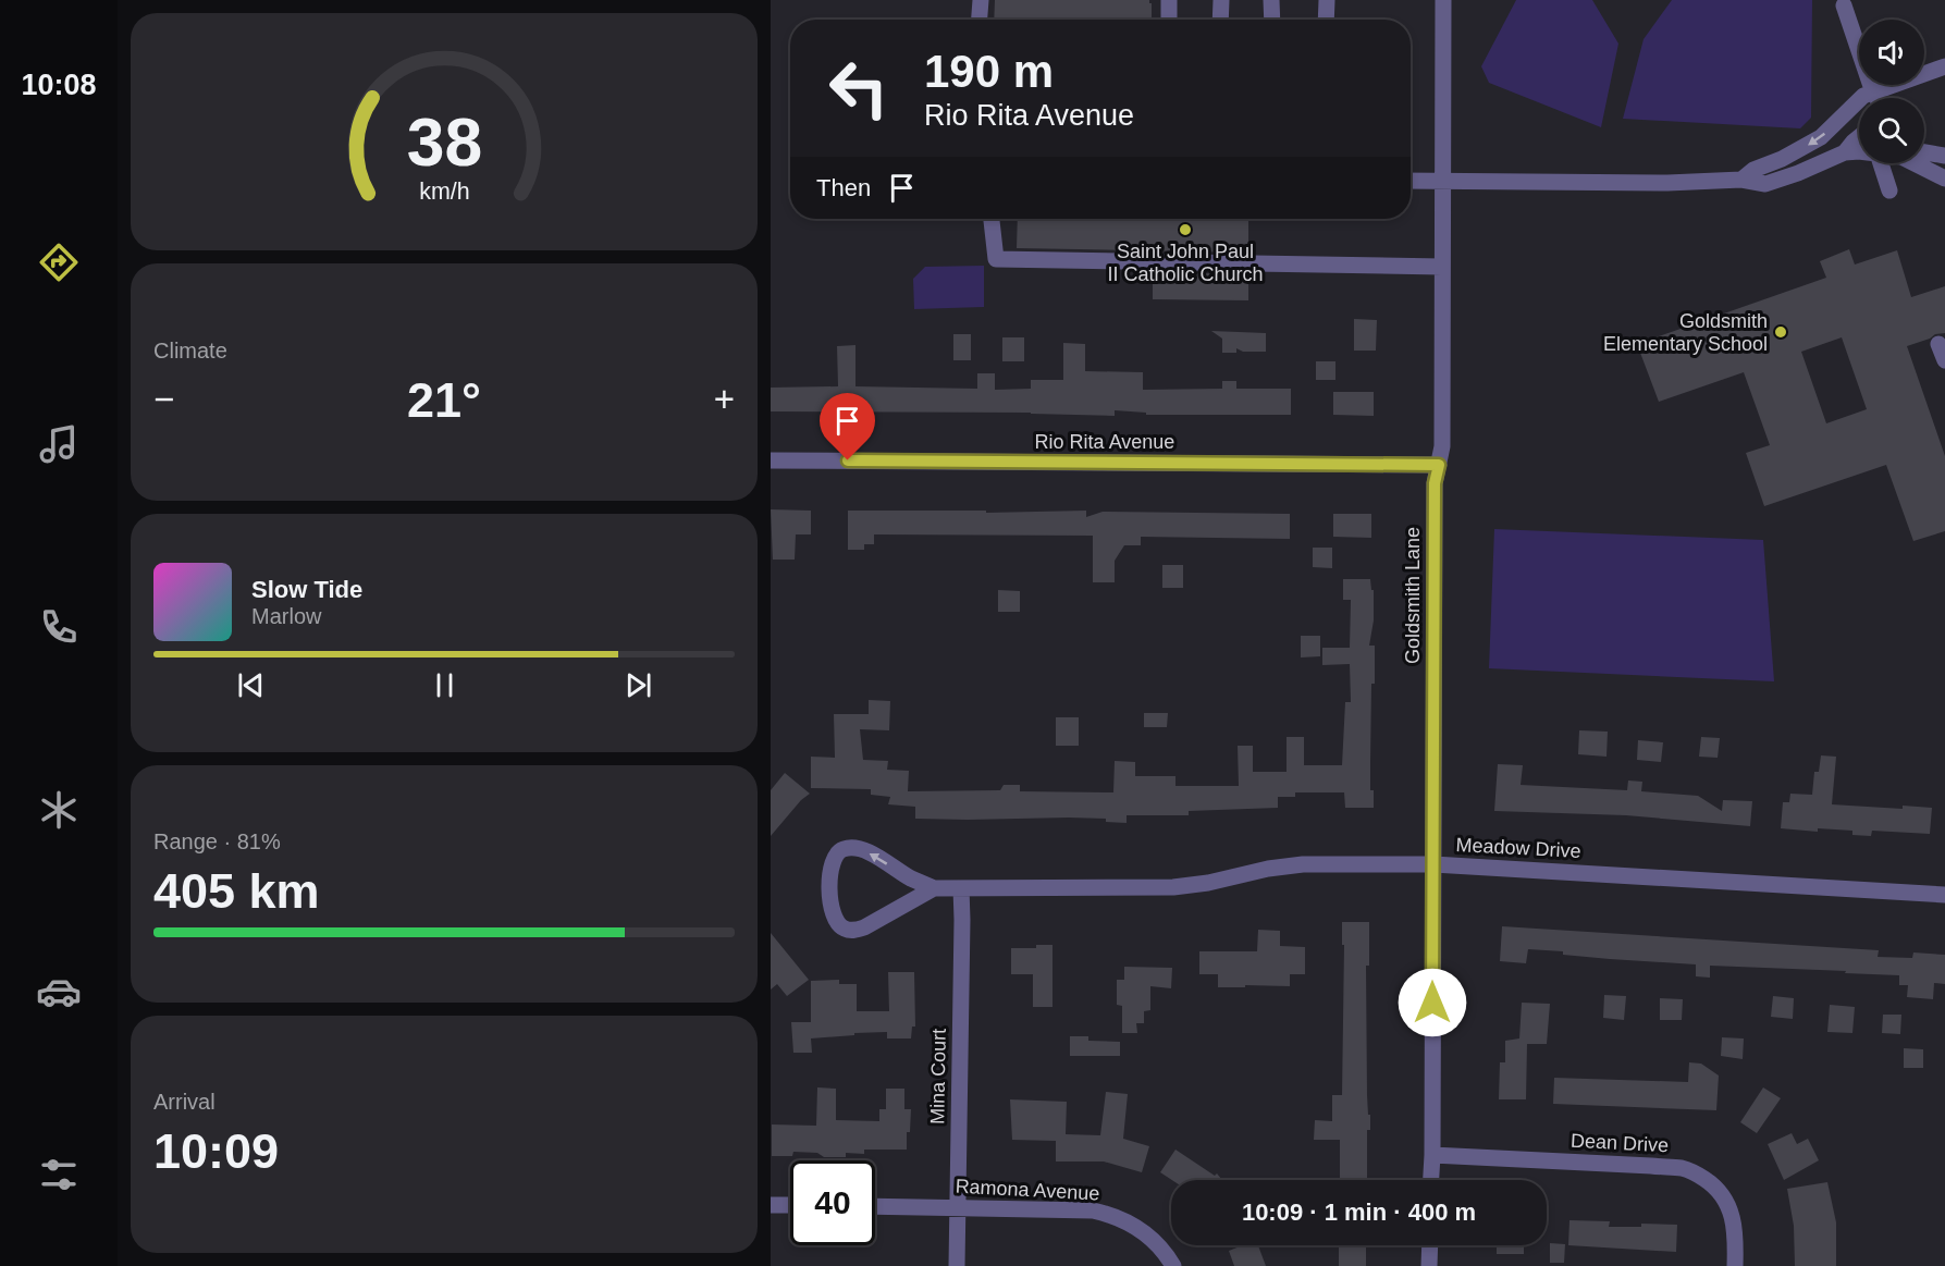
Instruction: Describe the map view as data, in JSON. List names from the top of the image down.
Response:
{
  "streets": {
    "street": [
      "Rio Rita Avenue",
      "Goldsmith Lane",
      "Meadow Drive",
      "Mina Court",
      "Dean Drive",
      "Ramona Avenue"
    ]
  },
  "crossings": [
    ["Rio Rita Avenue", "Goldsmith Lane"],
    ["Goldsmith Lane", "Meadow Drive"],
    ["Goldsmith Lane", "Dean Drive"],
    ["Meadow Drive", "Mina Court"],
    ["Mina Court", "Ramona Avenue"]
  ],
  "places": ["Saint John Paul II Catholic Church", "Goldsmith Elementary School"],
  "page": {
    "tabs": "10:08",
    "turn": ["190 m", "Rio Rita Avenue"],
    "then": "Then",
    "tile": [
      "Climate",
      ["Range · 81%", "405 km"],
      ["Arrival", "10:09"]
    ],
    "heat": ["−", "21°", "+"],
    "song": ["Slow Tide", "Marlow"],
    "limit": "40",
    "trip": "10:09 · 1 min · 400 m",
    "gauge": ["38", "km/h"]
  }
}
